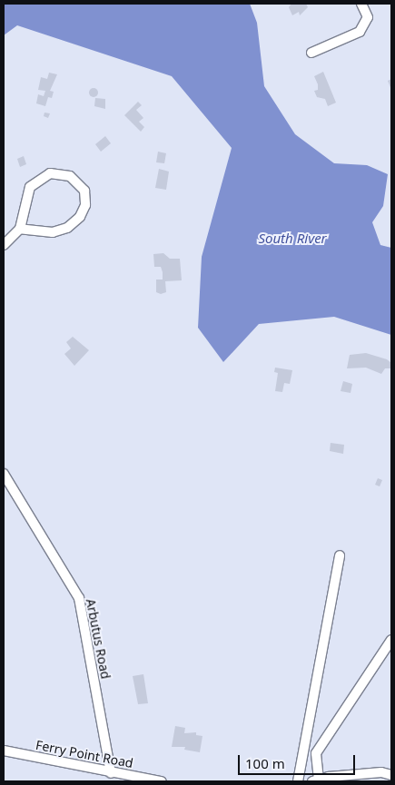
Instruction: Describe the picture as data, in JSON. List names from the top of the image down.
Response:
{
  "streets": {
    "street": ["Arbutus Road", "Ferry Point Road"]
  },
  "crossings": [
    ["Arbutus Road", "Ferry Point Road"]
  ],
  "water": ["South River"],
  "scale_bar": "100 m"
}
